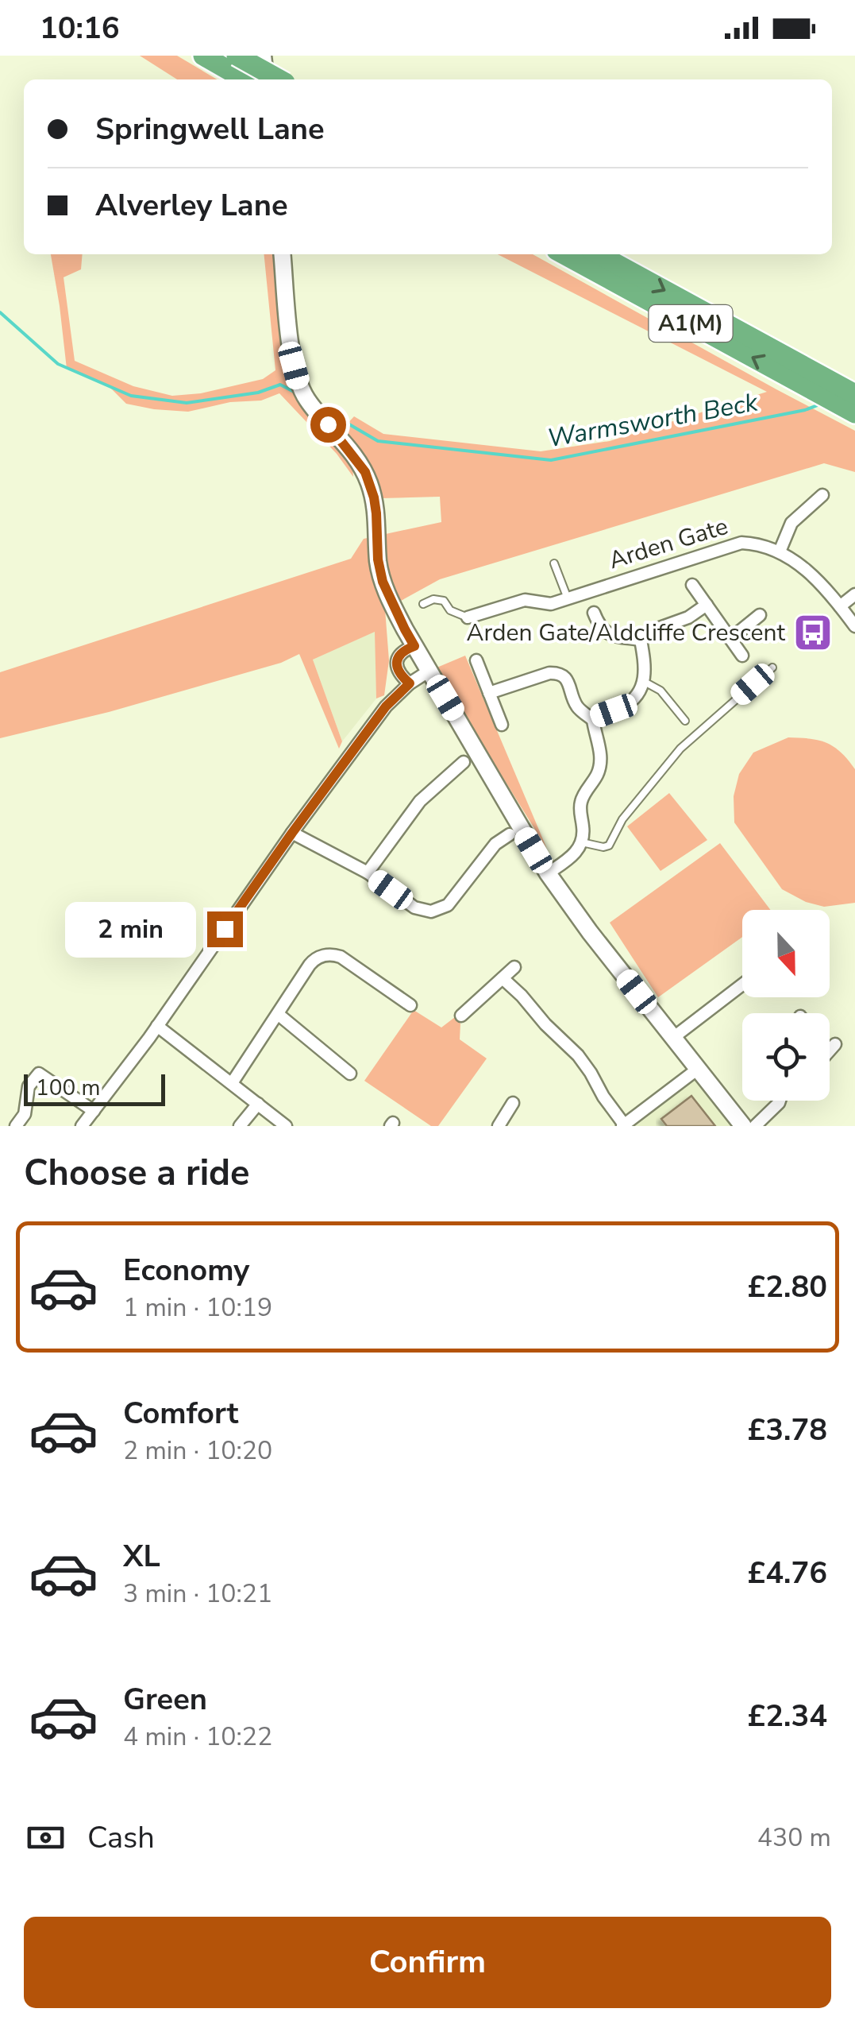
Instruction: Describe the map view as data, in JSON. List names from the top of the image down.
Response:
{
  "streets": {
    "highway": ["A1(M)"],
    "street": ["Arden Gate"]
  },
  "water": ["Warmsworth Beck"],
  "places": {
    "bus stop": ["Arden Gate/Aldcliffe Crescent"]
  },
  "scale_bar": "100 m",
  "north": "bottom",
  "page": {
    "status": "10:16",
    "banner": ["Springwell Lane", "Alverley Lane"],
    "bubble": "2 min",
    "scale": "100 m",
    "heading": "Choose a ride",
    "list": [
      {
        "name": "Economy",
        "note": "1 min · 10:19",
        "value": "£2.80"
      },
      {
        "name": "Comfort",
        "note": "2 min · 10:20",
        "value": "£3.78"
      },
      {
        "name": "XL",
        "note": "3 min · 10:21",
        "value": "£4.76"
      },
      {
        "name": "Green",
        "note": "4 min · 10:22",
        "value": "£2.34"
      }
    ],
    "pay": ["Cash", "430 m"],
    "buttons": "Confirm"
  }
}
